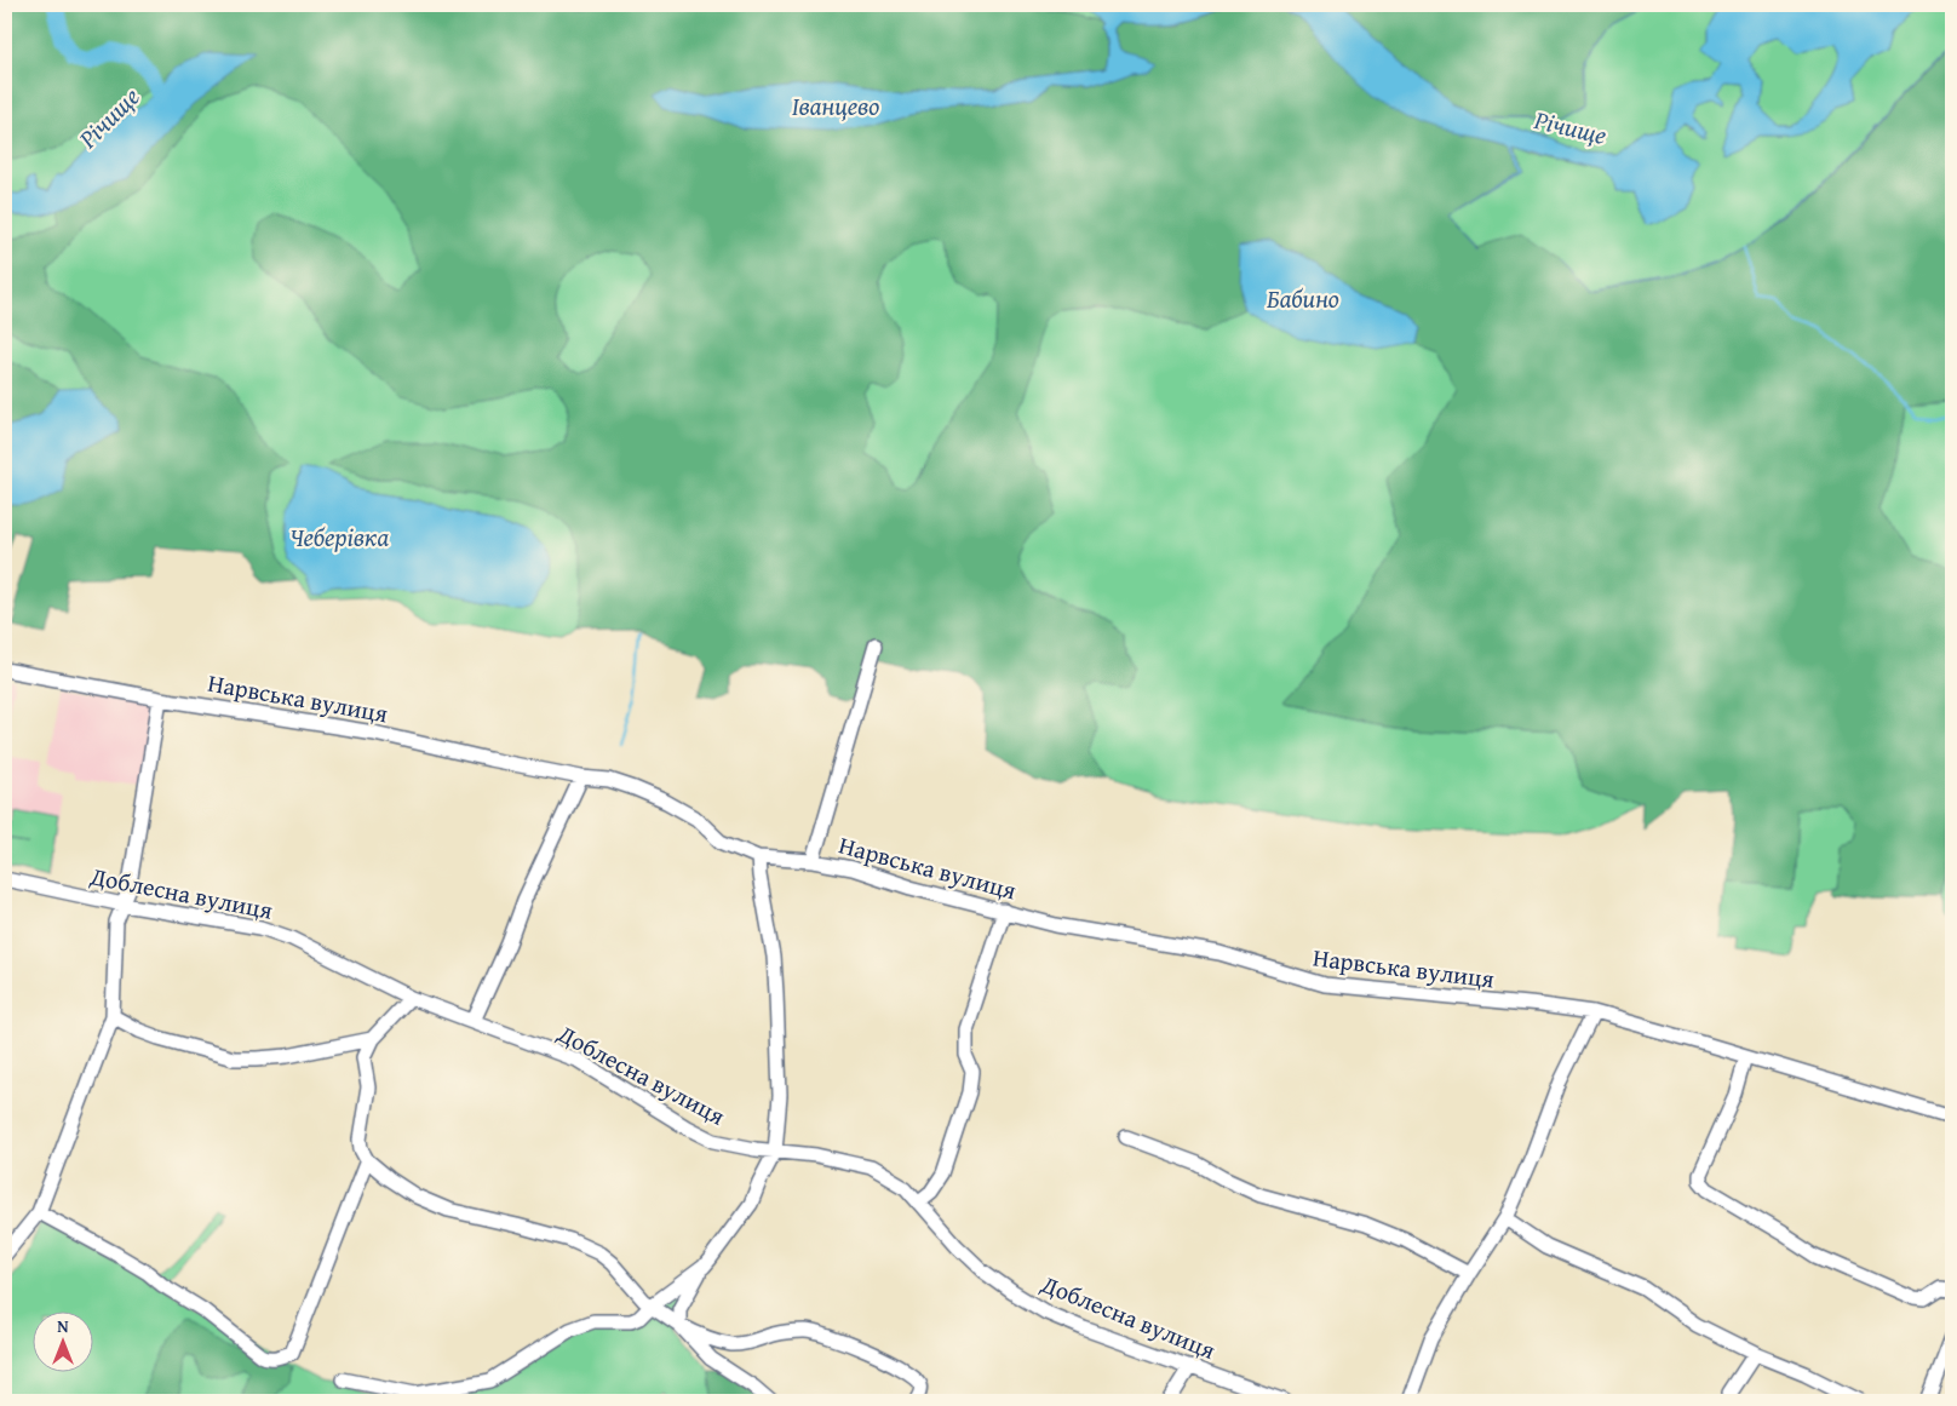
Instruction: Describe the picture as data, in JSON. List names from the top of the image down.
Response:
{
  "streets": {
    "street": ["Нарвська вулиця", "Доблесна вулиця"]
  },
  "water": [
    "Іванцево",
    "Річище",
    "Бабино",
    "Чеберівка"
  ],
  "north": "top"
}
